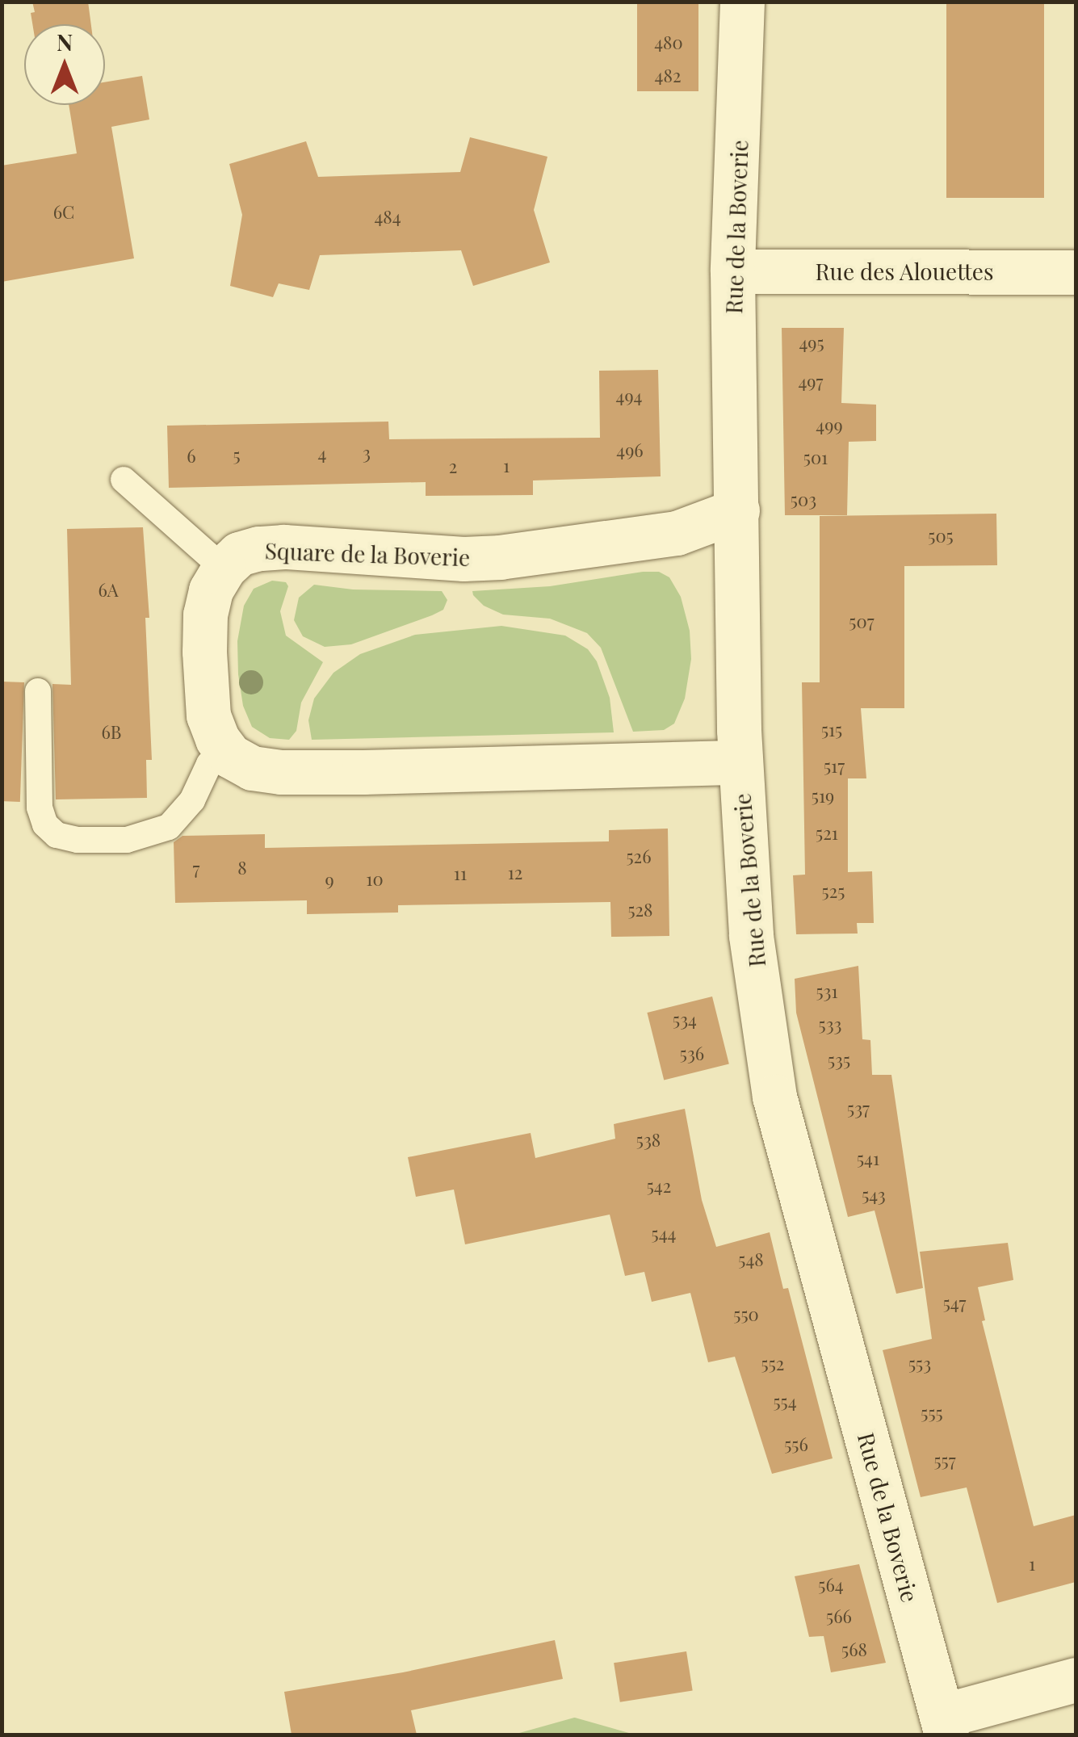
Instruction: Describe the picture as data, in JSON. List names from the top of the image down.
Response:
{
  "streets": {
    "street": ["Rue de la Boverie", "Rue des Alouettes", "Square de la Boverie"]
  },
  "crossings": [
    ["Rue de la Boverie", "Rue des Alouettes"],
    ["Rue de la Boverie", "Square de la Boverie"]
  ],
  "house_numbers": [
    "480",
    "482",
    "6C",
    "484",
    "495",
    "497",
    "494",
    "499",
    "496",
    "3",
    "4",
    "5",
    "6",
    "501",
    "1",
    "2",
    "503",
    "505",
    "6A",
    "507",
    "515",
    "6B",
    "517",
    "519",
    "521",
    "526",
    "8",
    "7",
    "12",
    "11",
    "10",
    "9",
    "525",
    "528",
    "531",
    "534",
    "533",
    "536",
    "535",
    "537",
    "538",
    "541",
    "542",
    "543",
    "544",
    "548",
    "547",
    "550",
    "552",
    "553",
    "554",
    "555",
    "556",
    "557",
    "1",
    "564",
    "566",
    "568"
  ],
  "north": "top"
}
